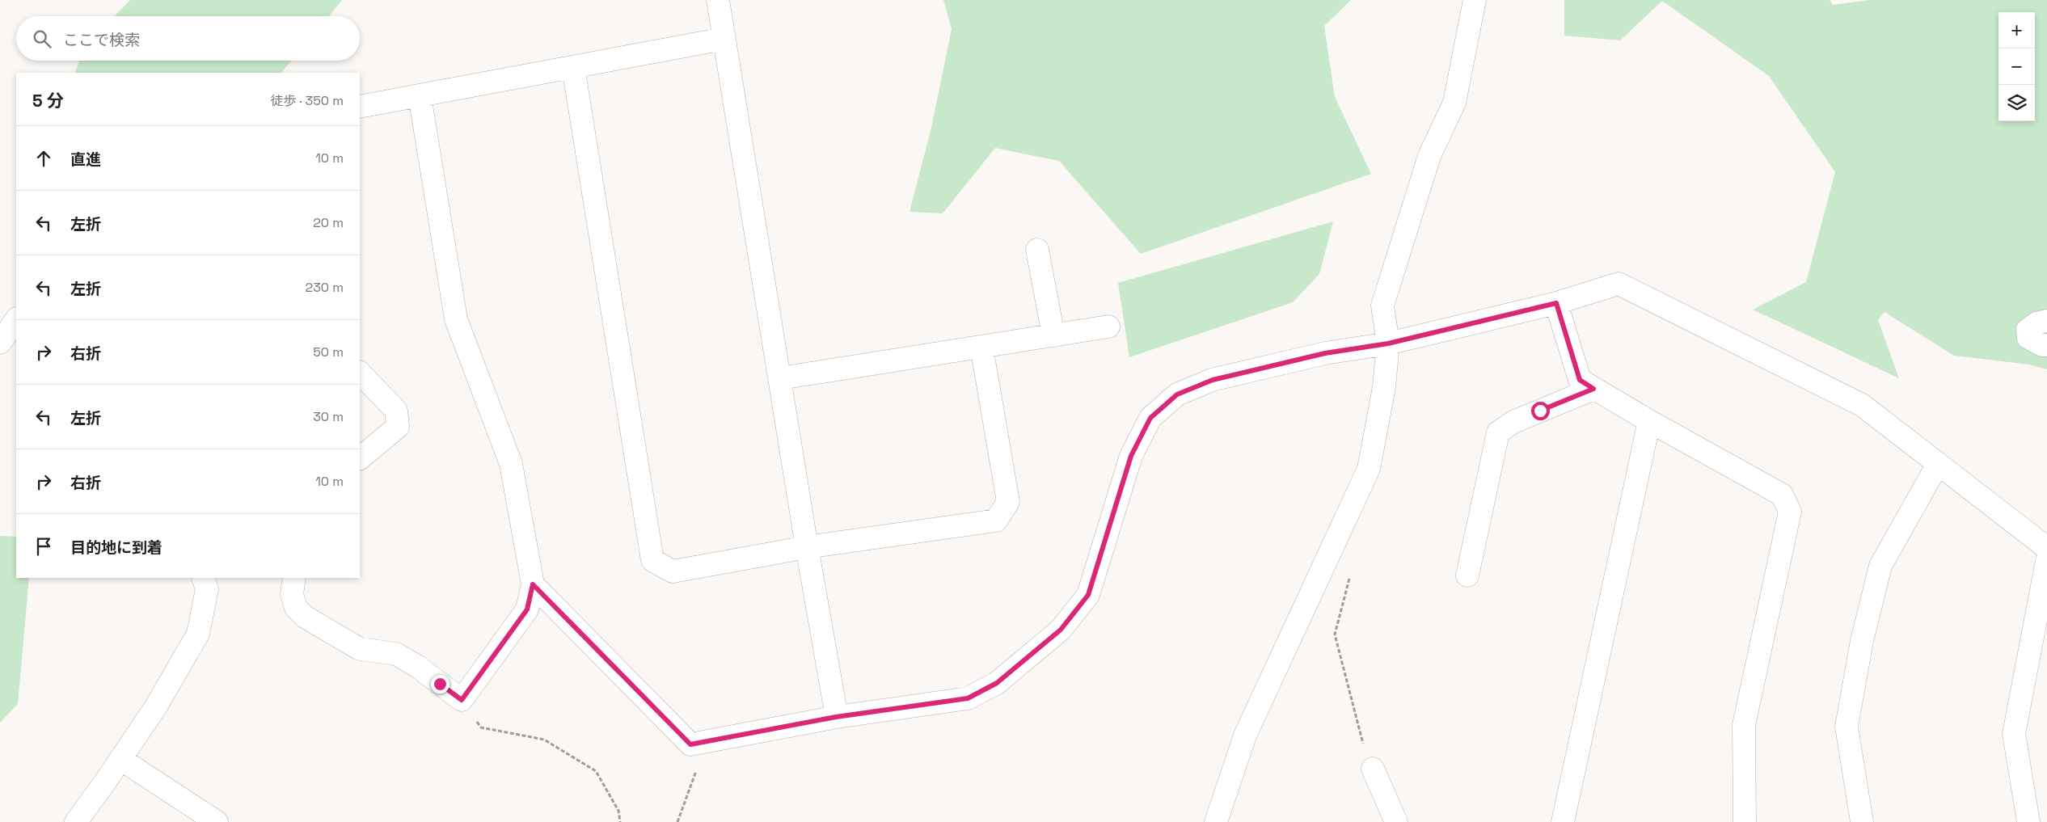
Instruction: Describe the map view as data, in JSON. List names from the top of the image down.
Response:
{
  "page": {
    "map_buttons": ["+", "−"],
    "search": "ここで検索",
    "heading": ["5 分", "徒歩 · 350 m"],
    "list": [
      ["直進", "10 m"],
      ["左折", "20 m"],
      ["左折", "230 m"],
      ["右折", "50 m"],
      ["左折", "30 m"],
      ["右折", "10 m"],
      "目的地に到着"
    ]
  }
}
